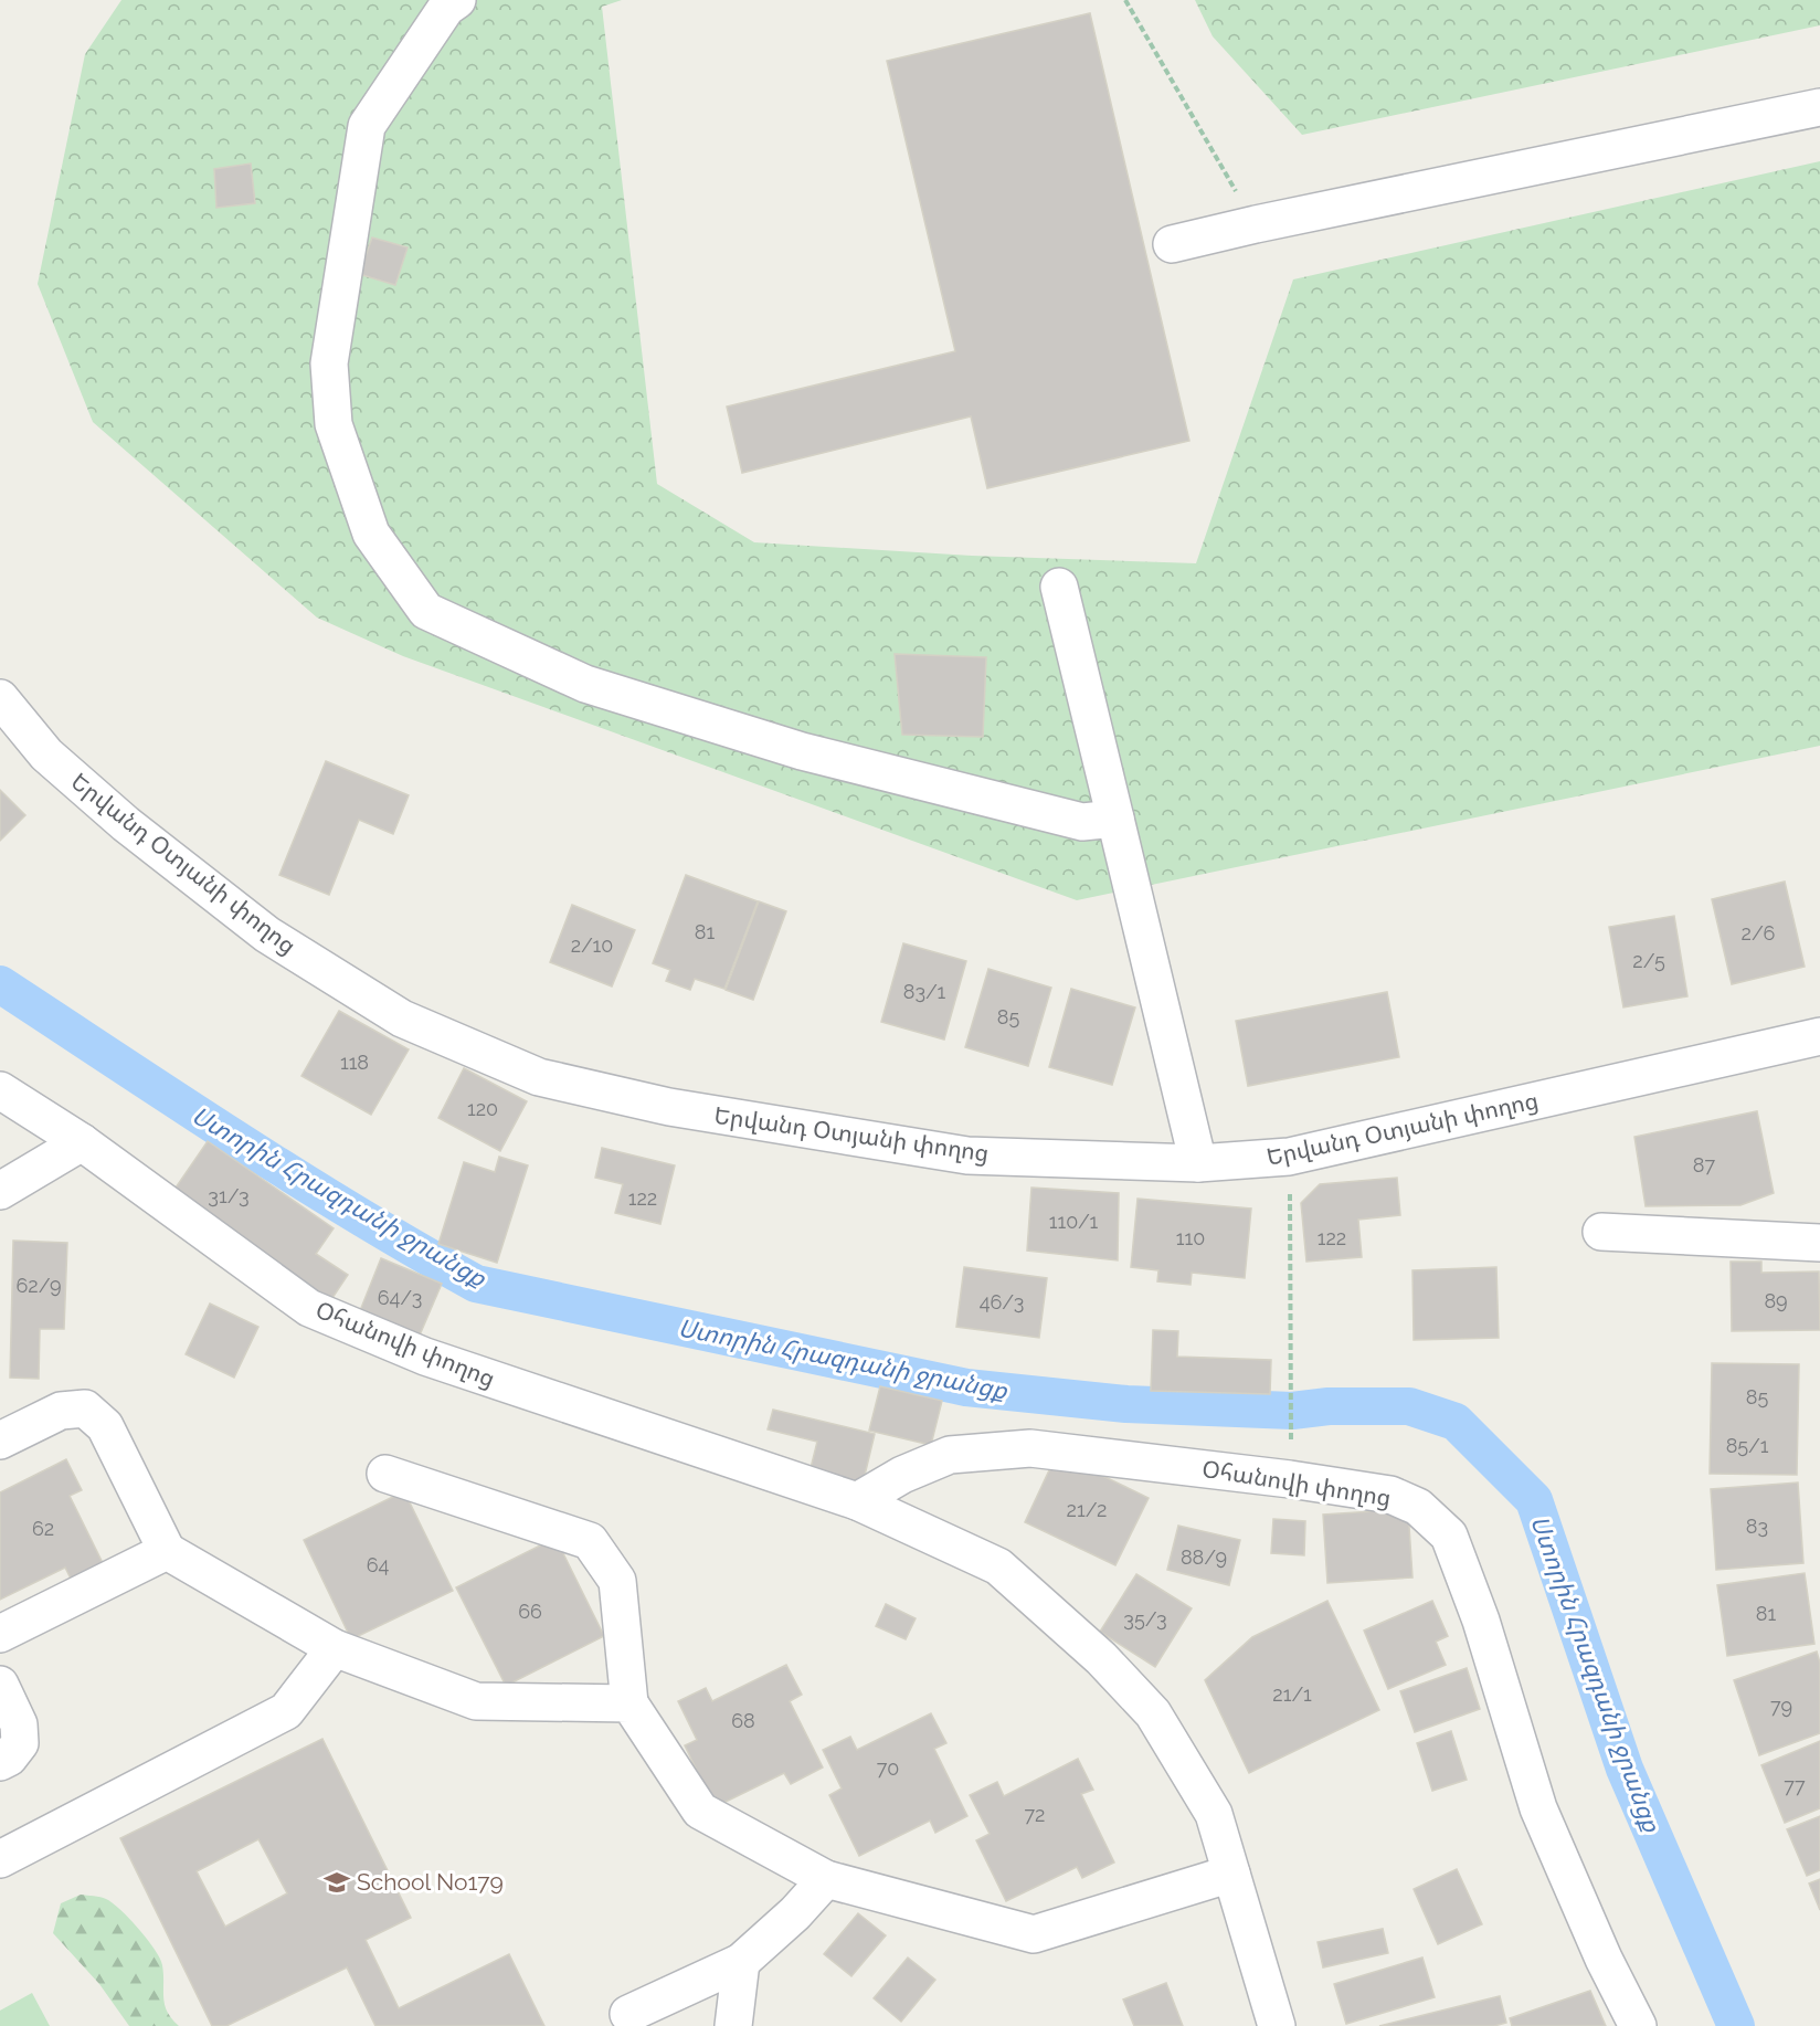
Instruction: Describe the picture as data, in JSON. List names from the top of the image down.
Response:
{
  "streets": {
    "street": ["Երվանդ Օտյանի փողոց", "Օհանովի փողոց"]
  },
  "water": ["Ստորին Հրազդանի ջրանցք"],
  "places": {
    "school or university": ["School No179"]
  },
  "house_numbers": [
    "81",
    "2/6",
    "2/10",
    "2/5",
    "83/1",
    "85",
    "118",
    "120",
    "87",
    "31/3",
    "122",
    "110/1",
    "110",
    "122",
    "62/9",
    "64/3",
    "89",
    "46/3",
    "85",
    "85/1",
    "21/2",
    "83",
    "62",
    "88/9",
    "64",
    "66",
    "81",
    "35/3",
    "21/1",
    "79",
    "68",
    "70",
    "77",
    "72"
  ]
}
